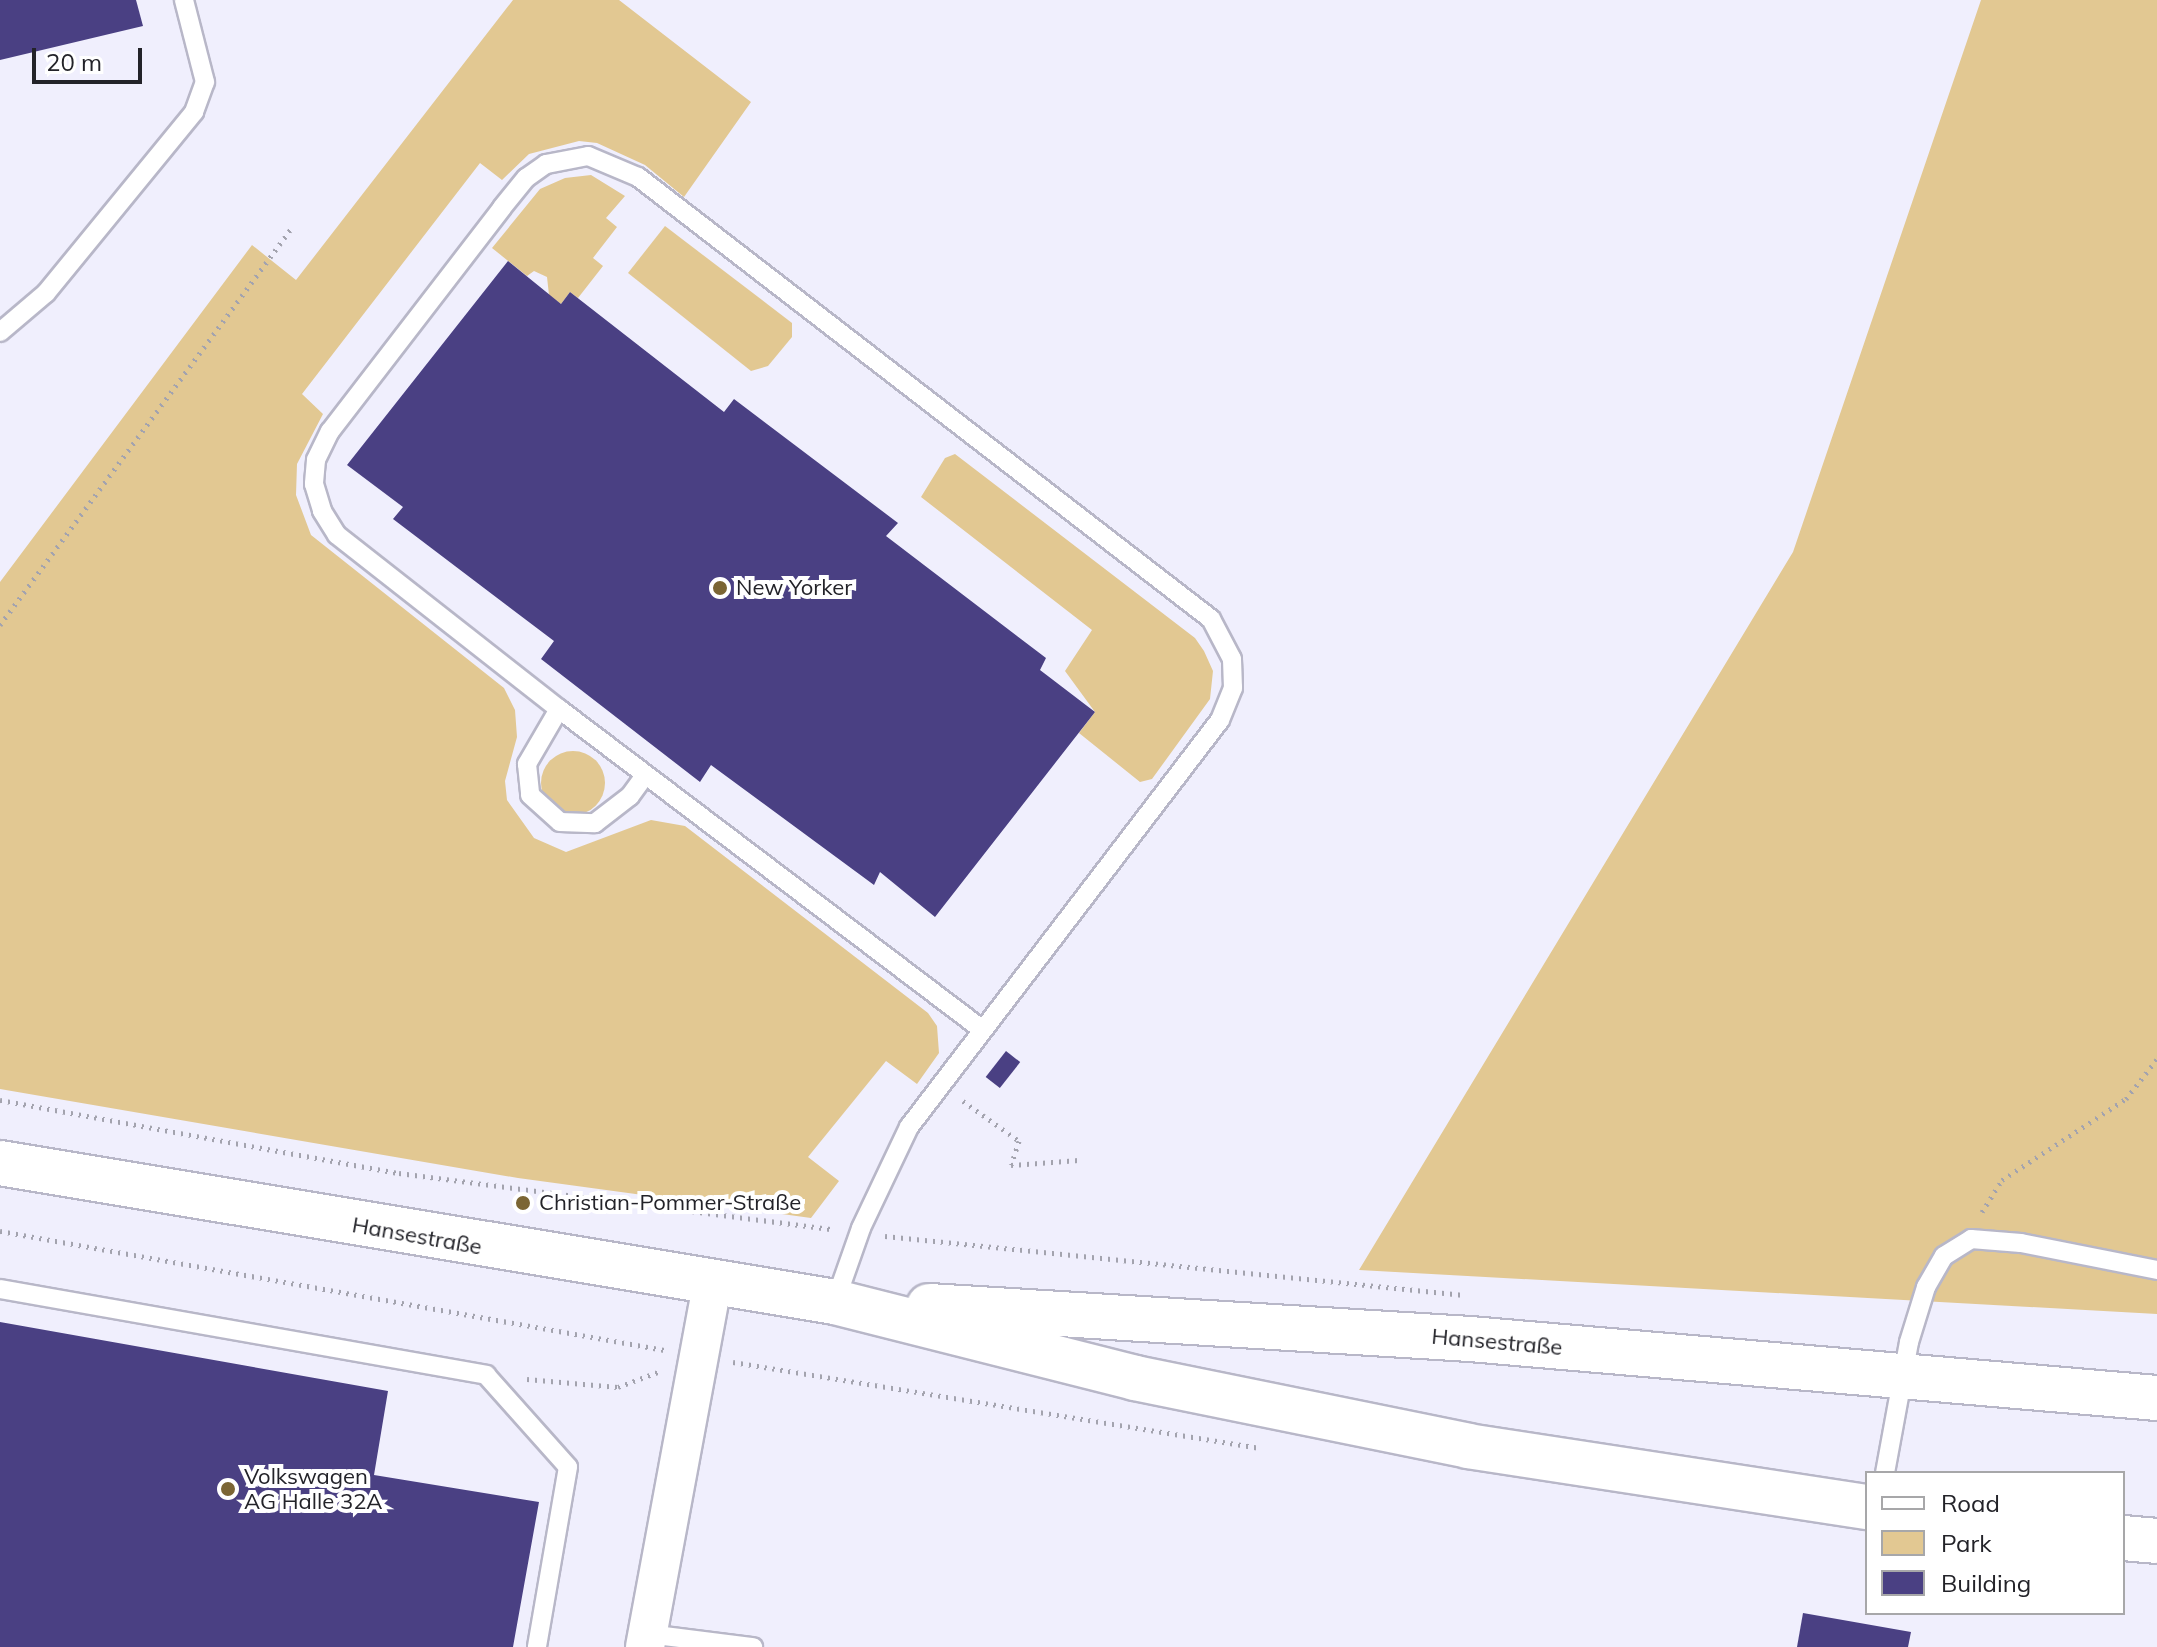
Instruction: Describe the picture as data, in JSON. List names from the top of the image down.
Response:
{
  "streets": {
    "main road": ["Hansestraße"]
  },
  "places": ["New Yorker", "Christian-Pommer-Straße", "Volkswagen AG Halle 32A"],
  "legend": ["Road", "Park", "Building"],
  "scale_bar": "20 m"
}
